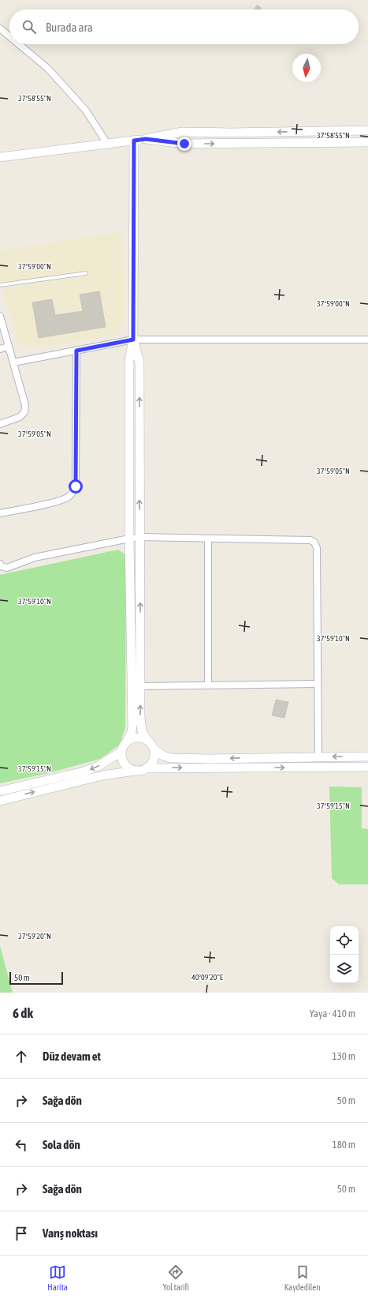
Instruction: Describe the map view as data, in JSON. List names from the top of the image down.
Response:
{
  "scale_bar": "50 m",
  "north": "bottom",
  "page": {
    "search": "Burada ara",
    "scale": "50 m",
    "heading": ["6 dk", "Yaya · 410 m"],
    "list": [
      ["Düz devam et", "130 m"],
      ["Sağa dön", "50 m"],
      ["Sola dön", "180 m"],
      ["Sağa dön", "50 m"],
      "Varış noktası"
    ],
    "nav": ["Harita", "Yol tarifi", "Kaydedilen"]
  },
  "coordinates": [
    "37°58'55\"N",
    "37°59'00\"N",
    "37°59'05\"N",
    "37°59'10\"N",
    "37°59'15\"N",
    "37°59'20\"N",
    "40°09'20\"E"
  ]
}
